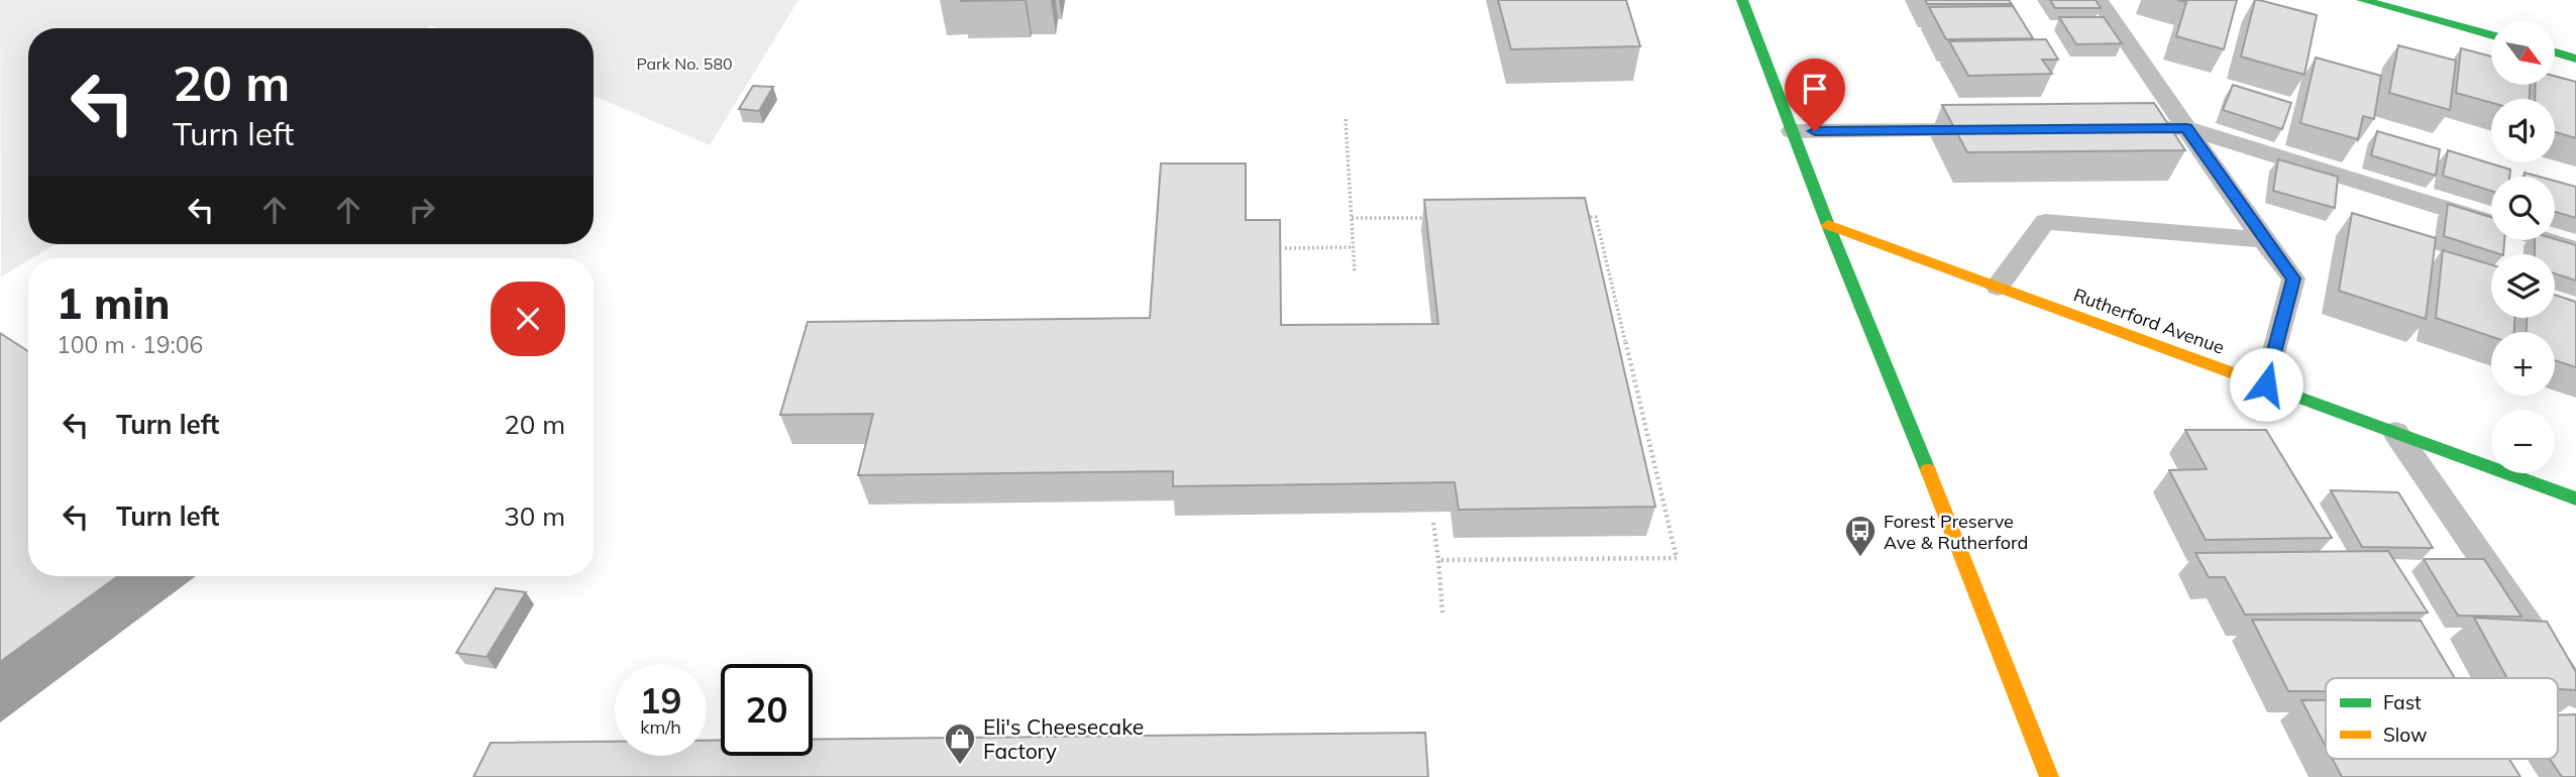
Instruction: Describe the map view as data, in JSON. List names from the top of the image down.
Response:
{
  "streets": {
    "main road": ["Rutherford Avenue"]
  },
  "parks": ["Park No. 580"],
  "places": {
    "bus stop": ["Forest Preserve Ave & Rutherford"],
    "shop": ["Eli's Cheesecake Factory"]
  },
  "legend": ["Fast", "Slow"],
  "north": "bottom right",
  "page": {
    "map_buttons": ["+", "−"],
    "turn": ["20 m", "Turn left"],
    "heading": ["1 min", "100 m · 19:06"],
    "list": [
      {
        "name": "Turn left",
        "value": "20 m"
      },
      {
        "name": "Turn left",
        "value": "30 m"
      }
    ],
    "speed": "19 km/h",
    "limit": "20"
  }
}
